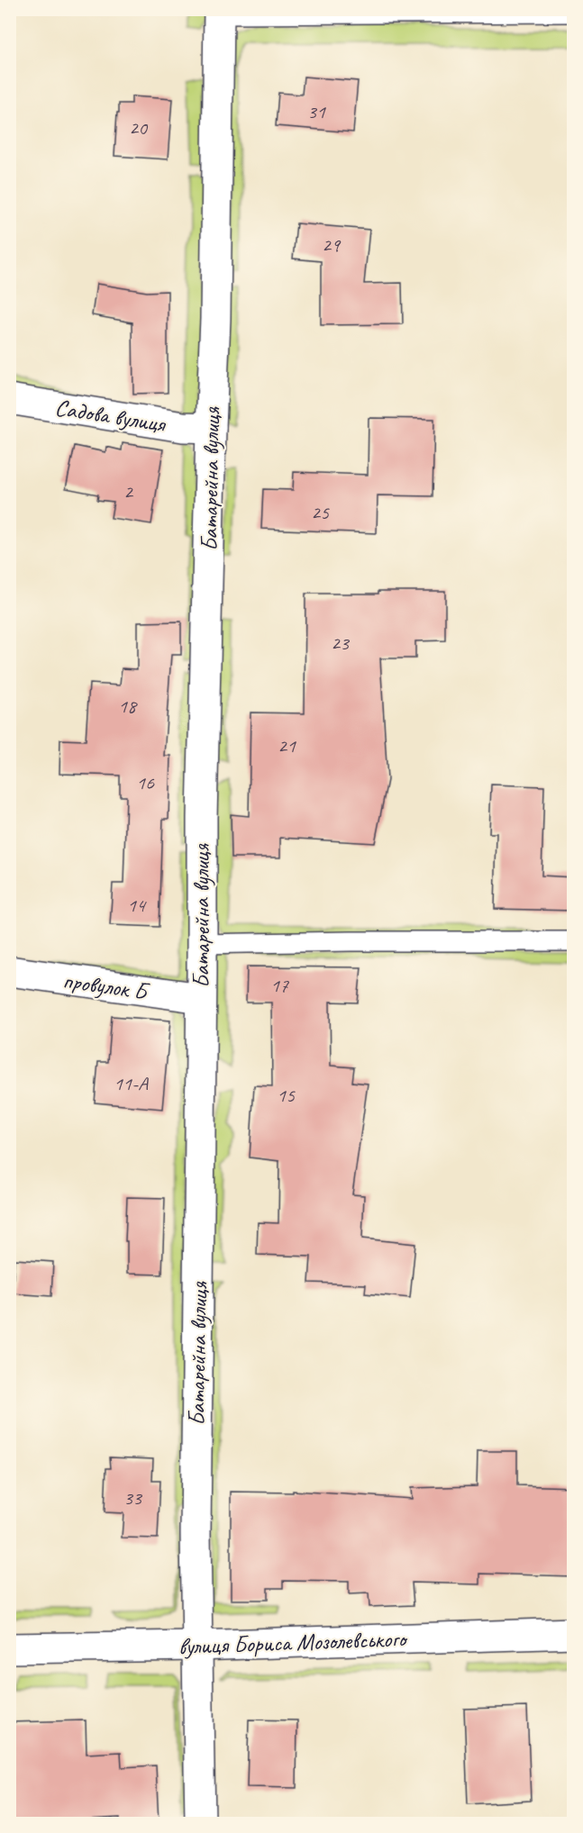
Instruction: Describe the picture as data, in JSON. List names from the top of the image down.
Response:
{
  "streets": {
    "street": [
      "Садова вулиця",
      "Батарейна вулиця",
      "провулок Б",
      "вулиця Бориса Мозолевського"
    ]
  },
  "crossings": [
    ["Садова вулиця", "Батарейна вулиця"],
    ["Батарейна вулиця", "провулок Б"],
    ["Батарейна вулиця", "вулиця Бориса Мозолевського"]
  ],
  "house_numbers": [
    "31",
    "20",
    "29",
    "2",
    "25",
    "23",
    "18",
    "21",
    "16",
    "14",
    "17",
    "11-А",
    "15",
    "33"
  ]
}
